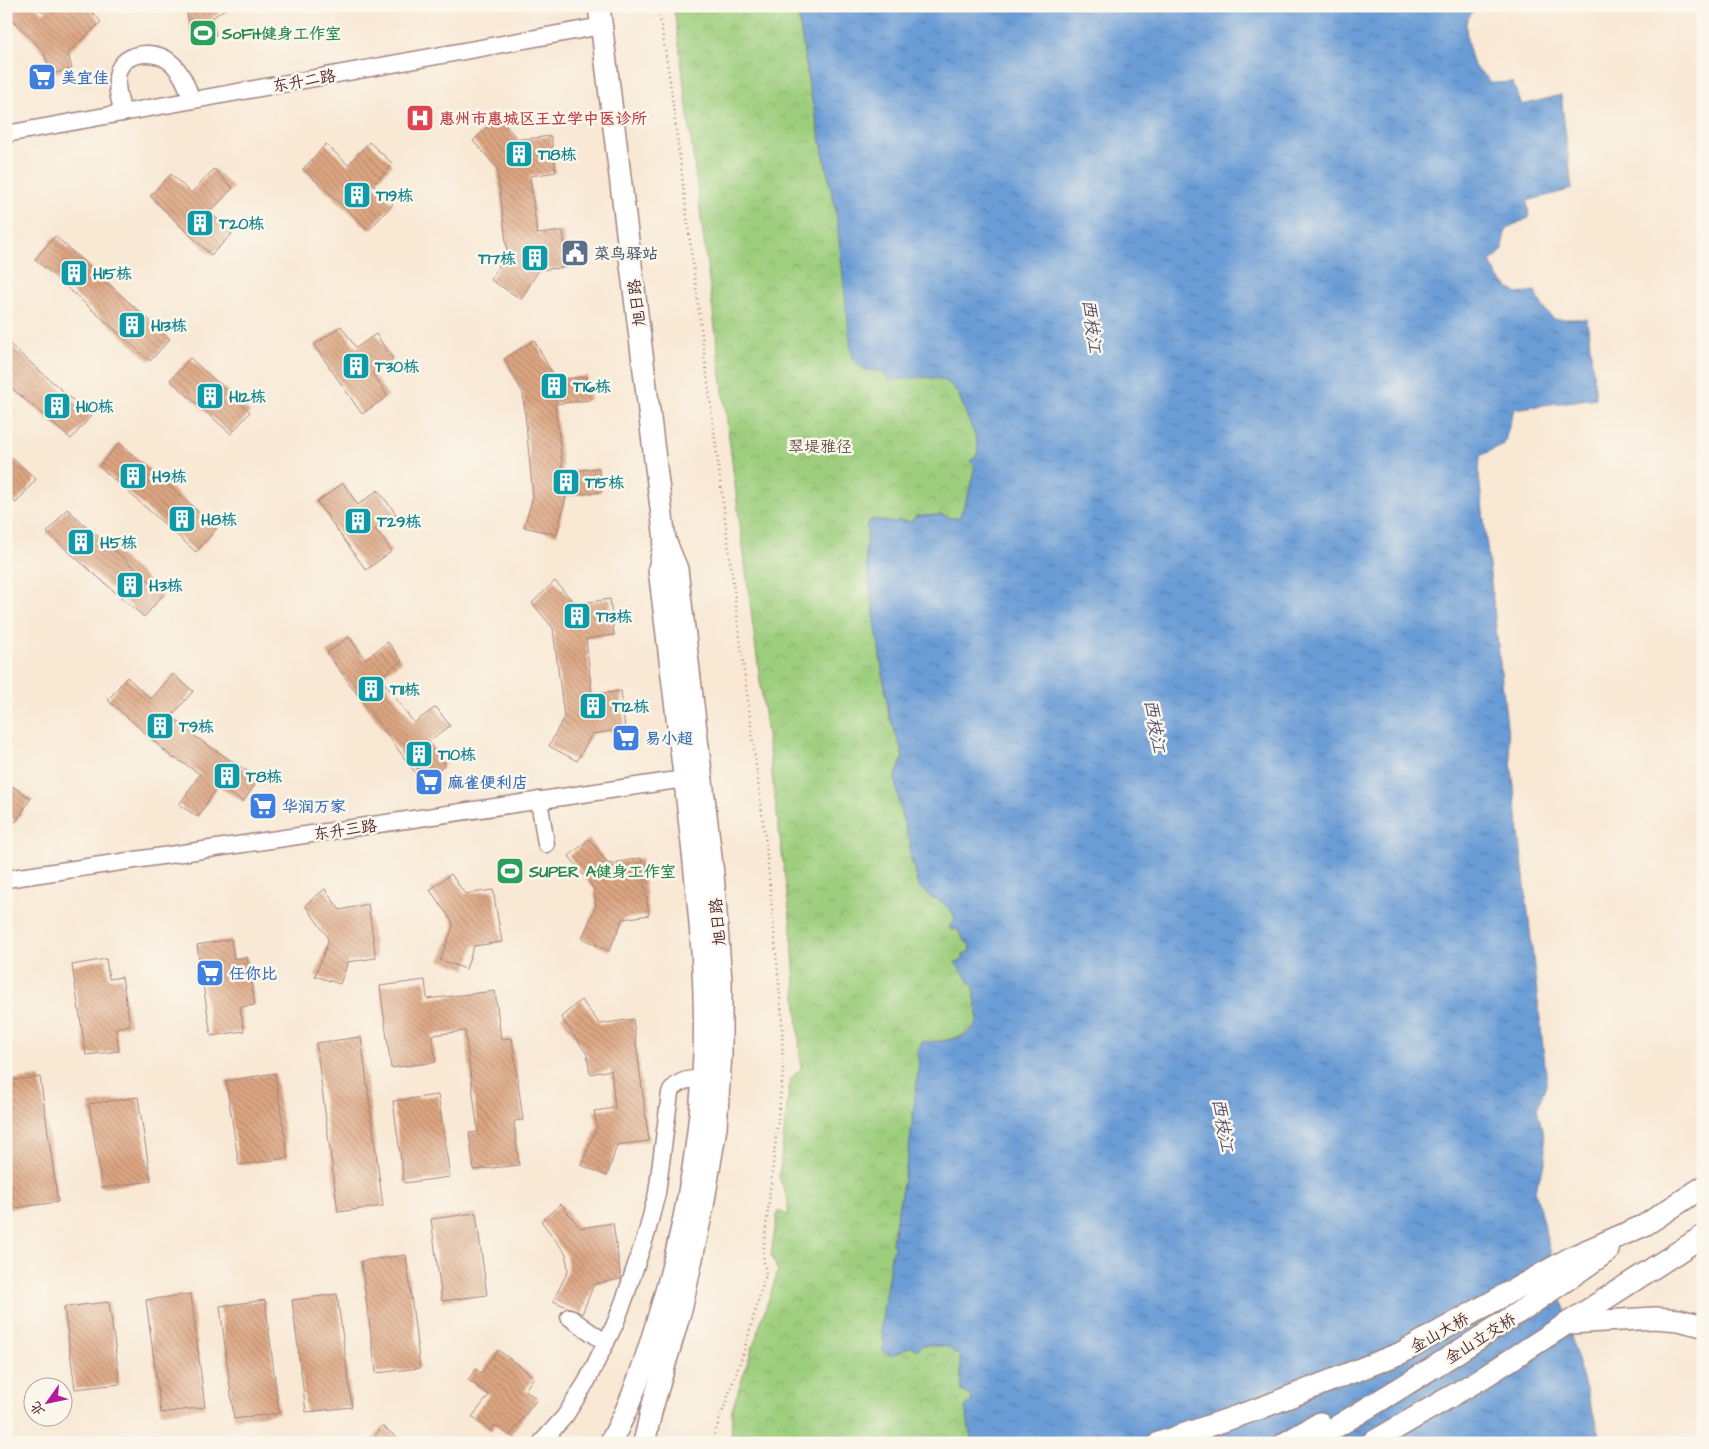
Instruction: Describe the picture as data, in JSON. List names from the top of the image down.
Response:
{
  "streets": {
    "main road": ["旭日路", "金山大桥", "金山立交桥"],
    "street": ["东升二路", "东升三路"]
  },
  "crossings": [
    ["东升二路", "旭日路"],
    ["旭日路", "东升三路"],
    ["金山大桥", "金山立交桥"]
  ],
  "water": ["西枝江"],
  "parks": ["翠堤雅径"],
  "places": {
    "sports": ["SoFit健身工作室", "SUPER A健身工作室"],
    "supermarket": [
      "美宜佳",
      "易小超",
      "麻雀便利店",
      "华润万家",
      "任你比"
    ],
    "hospital": ["惠州市惠城区王立学中医诊所"],
    "building": [
      "T18栋",
      "T19栋",
      "T20栋",
      "T17栋",
      "H15栋",
      "H13栋",
      "T30栋",
      "T16栋",
      "H12栋",
      "H10栋",
      "H9栋",
      "T15栋",
      "H8栋",
      "T29栋",
      "H5栋",
      "H3栋",
      "T13栋",
      "T11栋",
      "T12栋",
      "T9栋",
      "T10栋",
      "T8栋"
    ],
    "public building": ["菜鸟驿站"]
  },
  "north": "bottom left"
}
